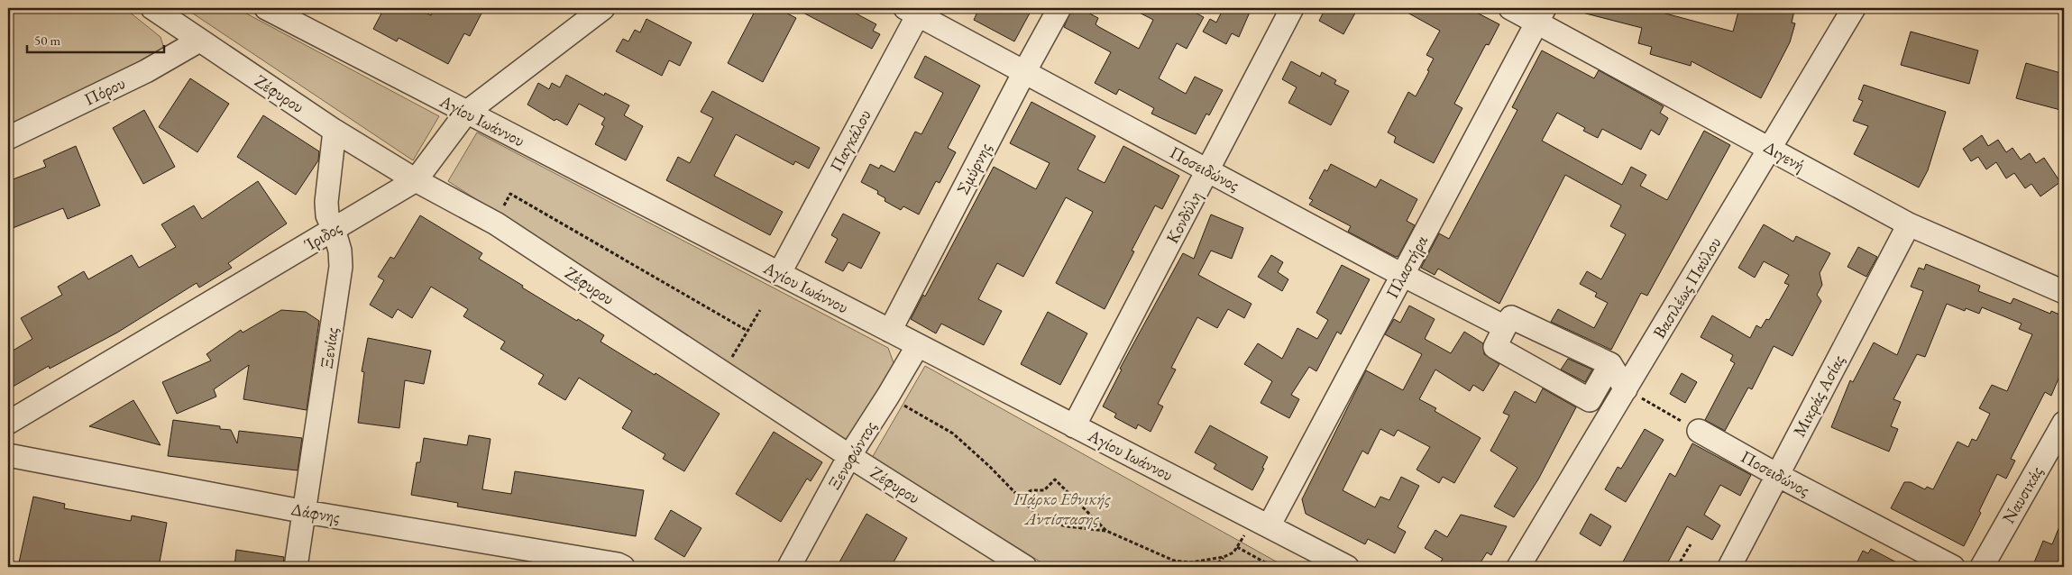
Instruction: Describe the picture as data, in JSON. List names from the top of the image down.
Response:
{
  "streets": {
    "street": [
      "Πόρου",
      "Ζέφυρου",
      "Αγίου Ιωάννου",
      "Παγκάλου",
      "Διγενή",
      "Σμύρνης",
      "Ποσειδώνος",
      "Κονδύλη",
      "Ίριδος",
      "Πλαστήρα",
      "Βασιλέως Παύλου",
      "Ξενίας",
      "Μικράς Ασίας",
      "Ξενοφώντος",
      "Ναυσικάς",
      "Δάφνης"
    ]
  },
  "crossings": [
    ["Πόρου", "Ζέφυρου"],
    ["Ζέφυρου", "Ίριδος"],
    ["Ζέφυρου", "Ξενίας"],
    ["Ζέφυρου", "Ξενοφώντος"],
    ["Αγίου Ιωάννου", "Παγκάλου"],
    ["Αγίου Ιωάννου", "Σμύρνης"],
    ["Αγίου Ιωάννου", "Κονδύλη"],
    ["Αγίου Ιωάννου", "Ίριδος"],
    ["Αγίου Ιωάννου", "Πλαστήρα"],
    ["Αγίου Ιωάννου", "Ξενοφώντος"],
    ["Παγκάλου", "Ποσειδώνος"],
    ["Διγενή", "Πλαστήρα"],
    ["Διγενή", "Βασιλέως Παύλου"],
    ["Διγενή", "Μικράς Ασίας"],
    ["Σμύρνης", "Ποσειδώνος"],
    ["Ποσειδώνος", "Κονδύλη"],
    ["Ποσειδώνος", "Πλαστήρα"],
    ["Ποσειδώνος", "Μικράς Ασίας"],
    ["Ίριδος", "Ξενίας"],
    ["Ξενίας", "Δάφνης"]
  ],
  "parks": ["Πάρκο Εθνικής Αντίστασης"],
  "scale_bar": "50 m"
}
